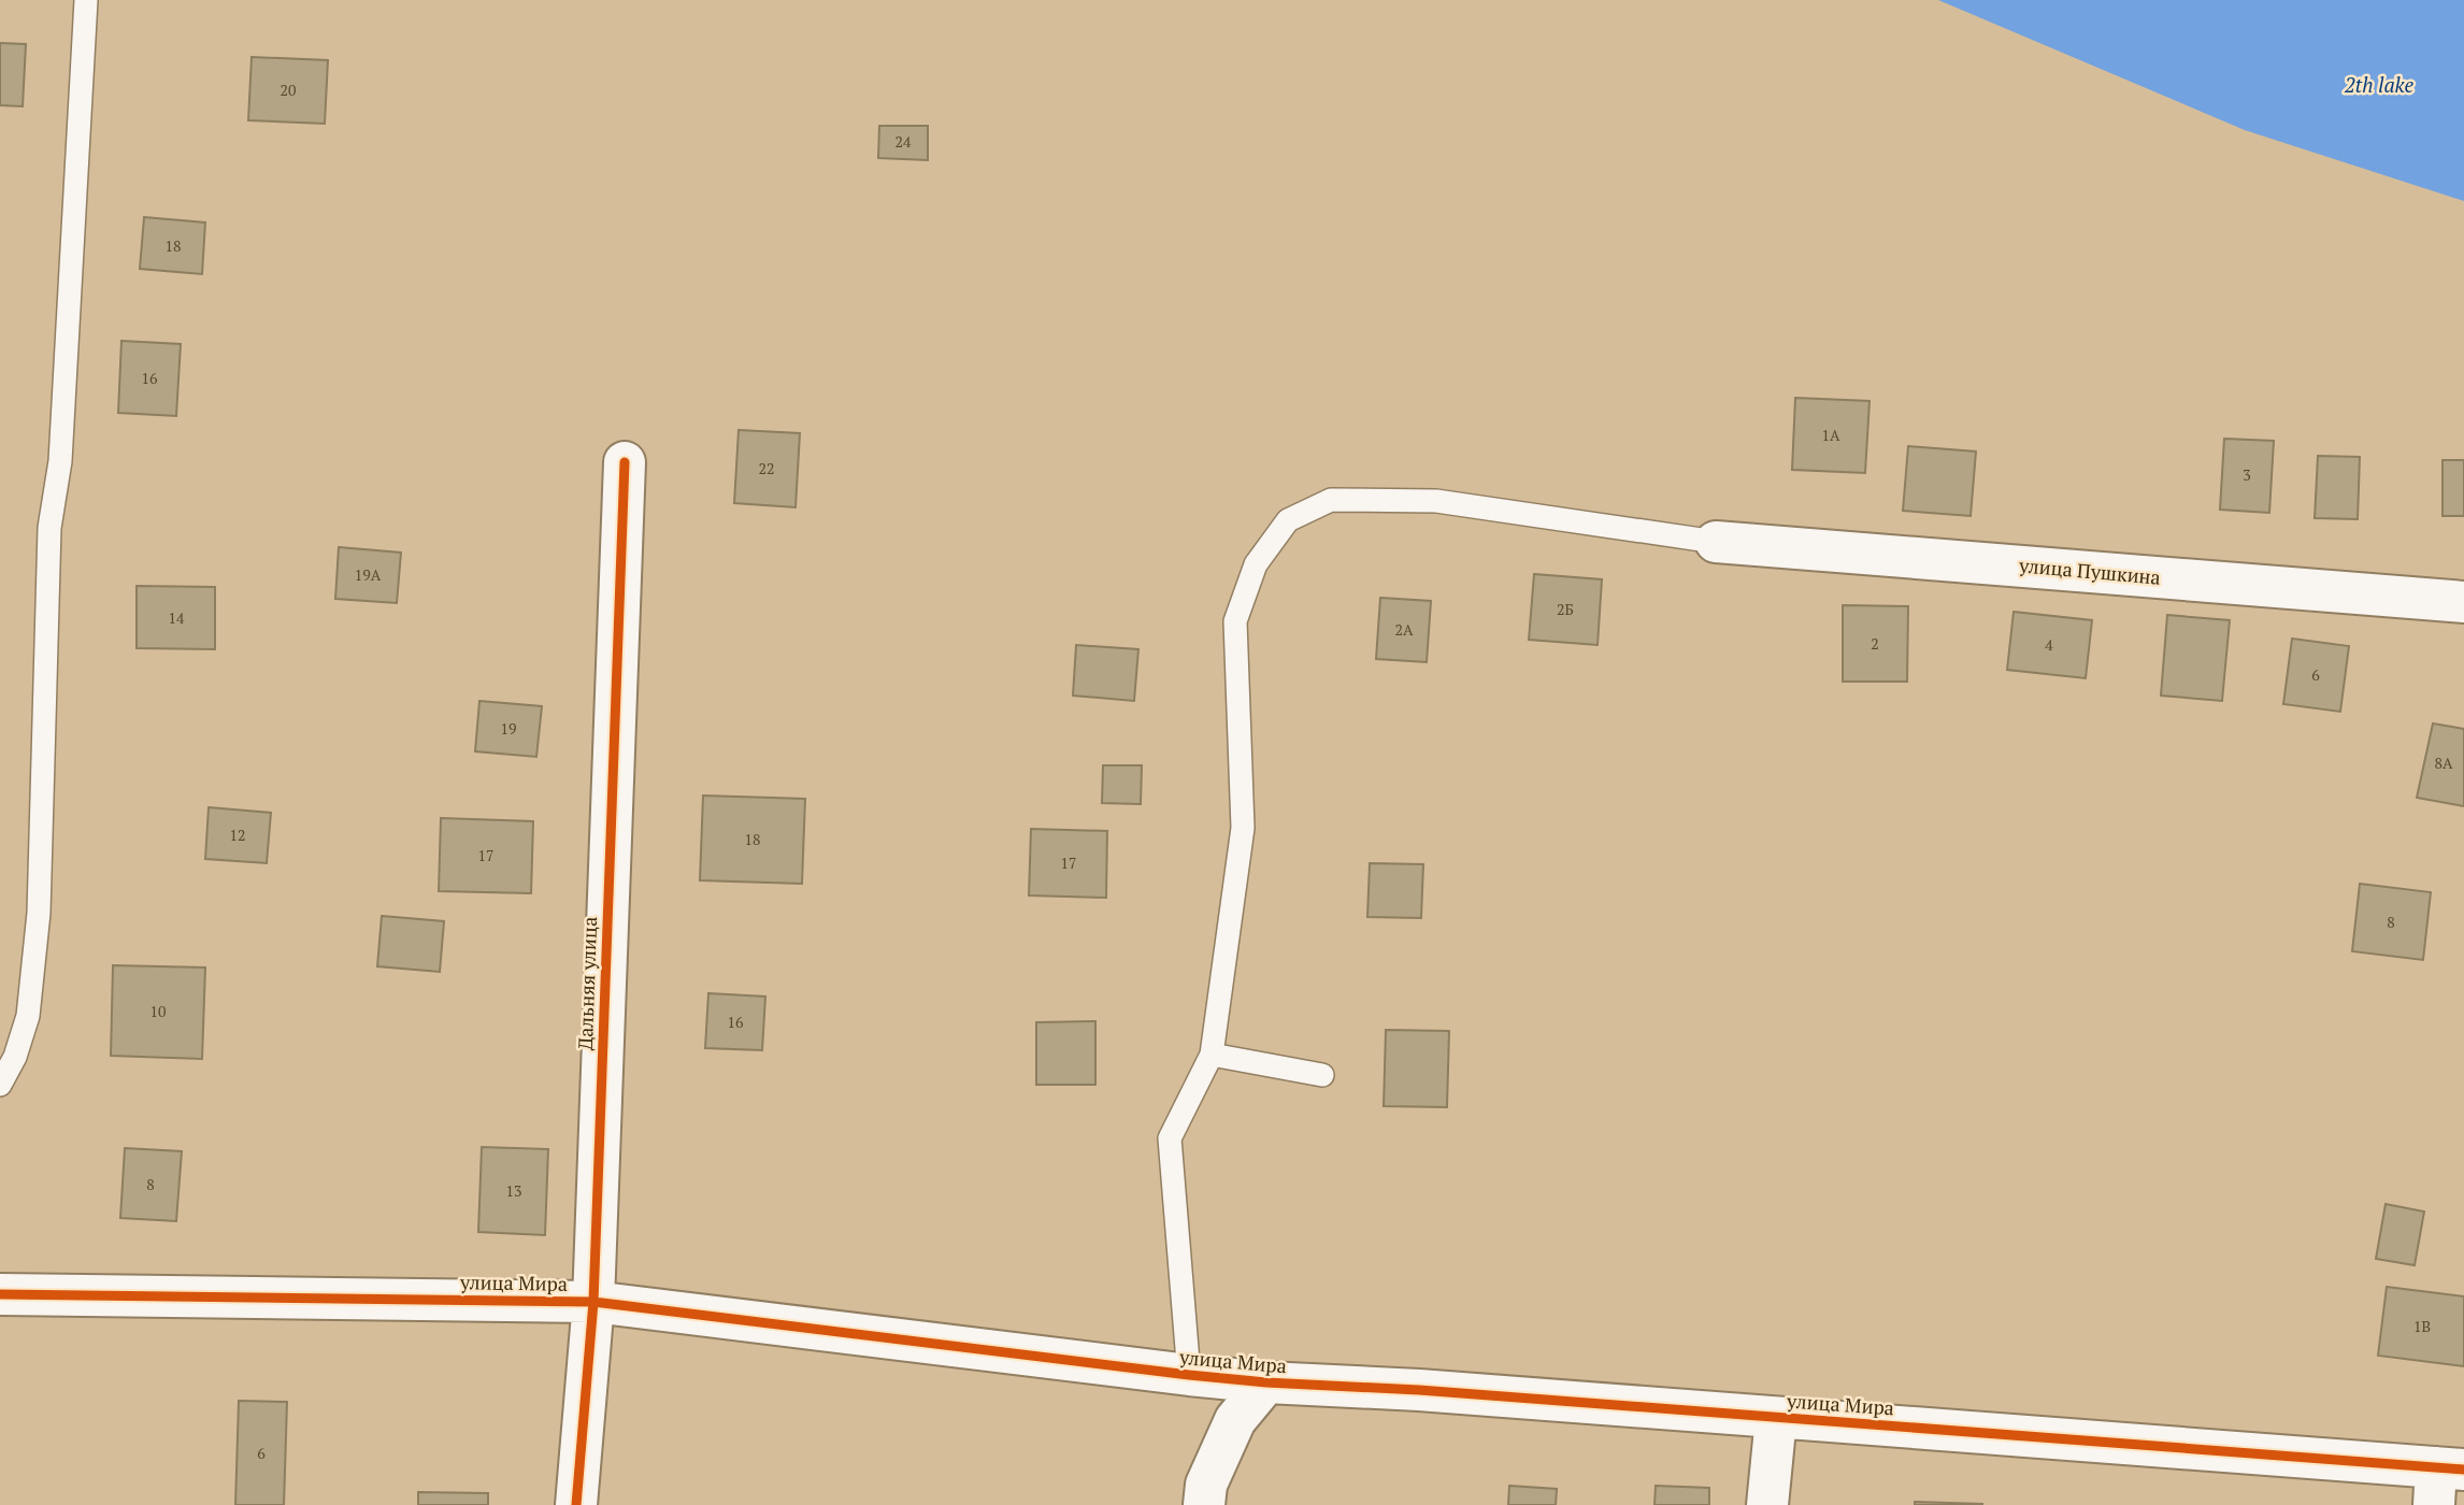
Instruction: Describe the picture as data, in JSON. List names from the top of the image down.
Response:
{
  "streets": {
    "street": ["улица Пушкина", "Дальняя улица", "улица Мира"]
  },
  "crossings": [
    ["Дальняя улица", "улица Мира"]
  ],
  "water": ["2th lake"],
  "house_numbers": [
    "20",
    "24",
    "18",
    "16",
    "1А",
    "22",
    "3",
    "19А",
    "2Б",
    "14",
    "2А",
    "2",
    "4",
    "6",
    "19",
    "8А",
    "12",
    "18",
    "17",
    "17",
    "8",
    "10",
    "16",
    "8",
    "13",
    "1В",
    "6"
  ]
}
